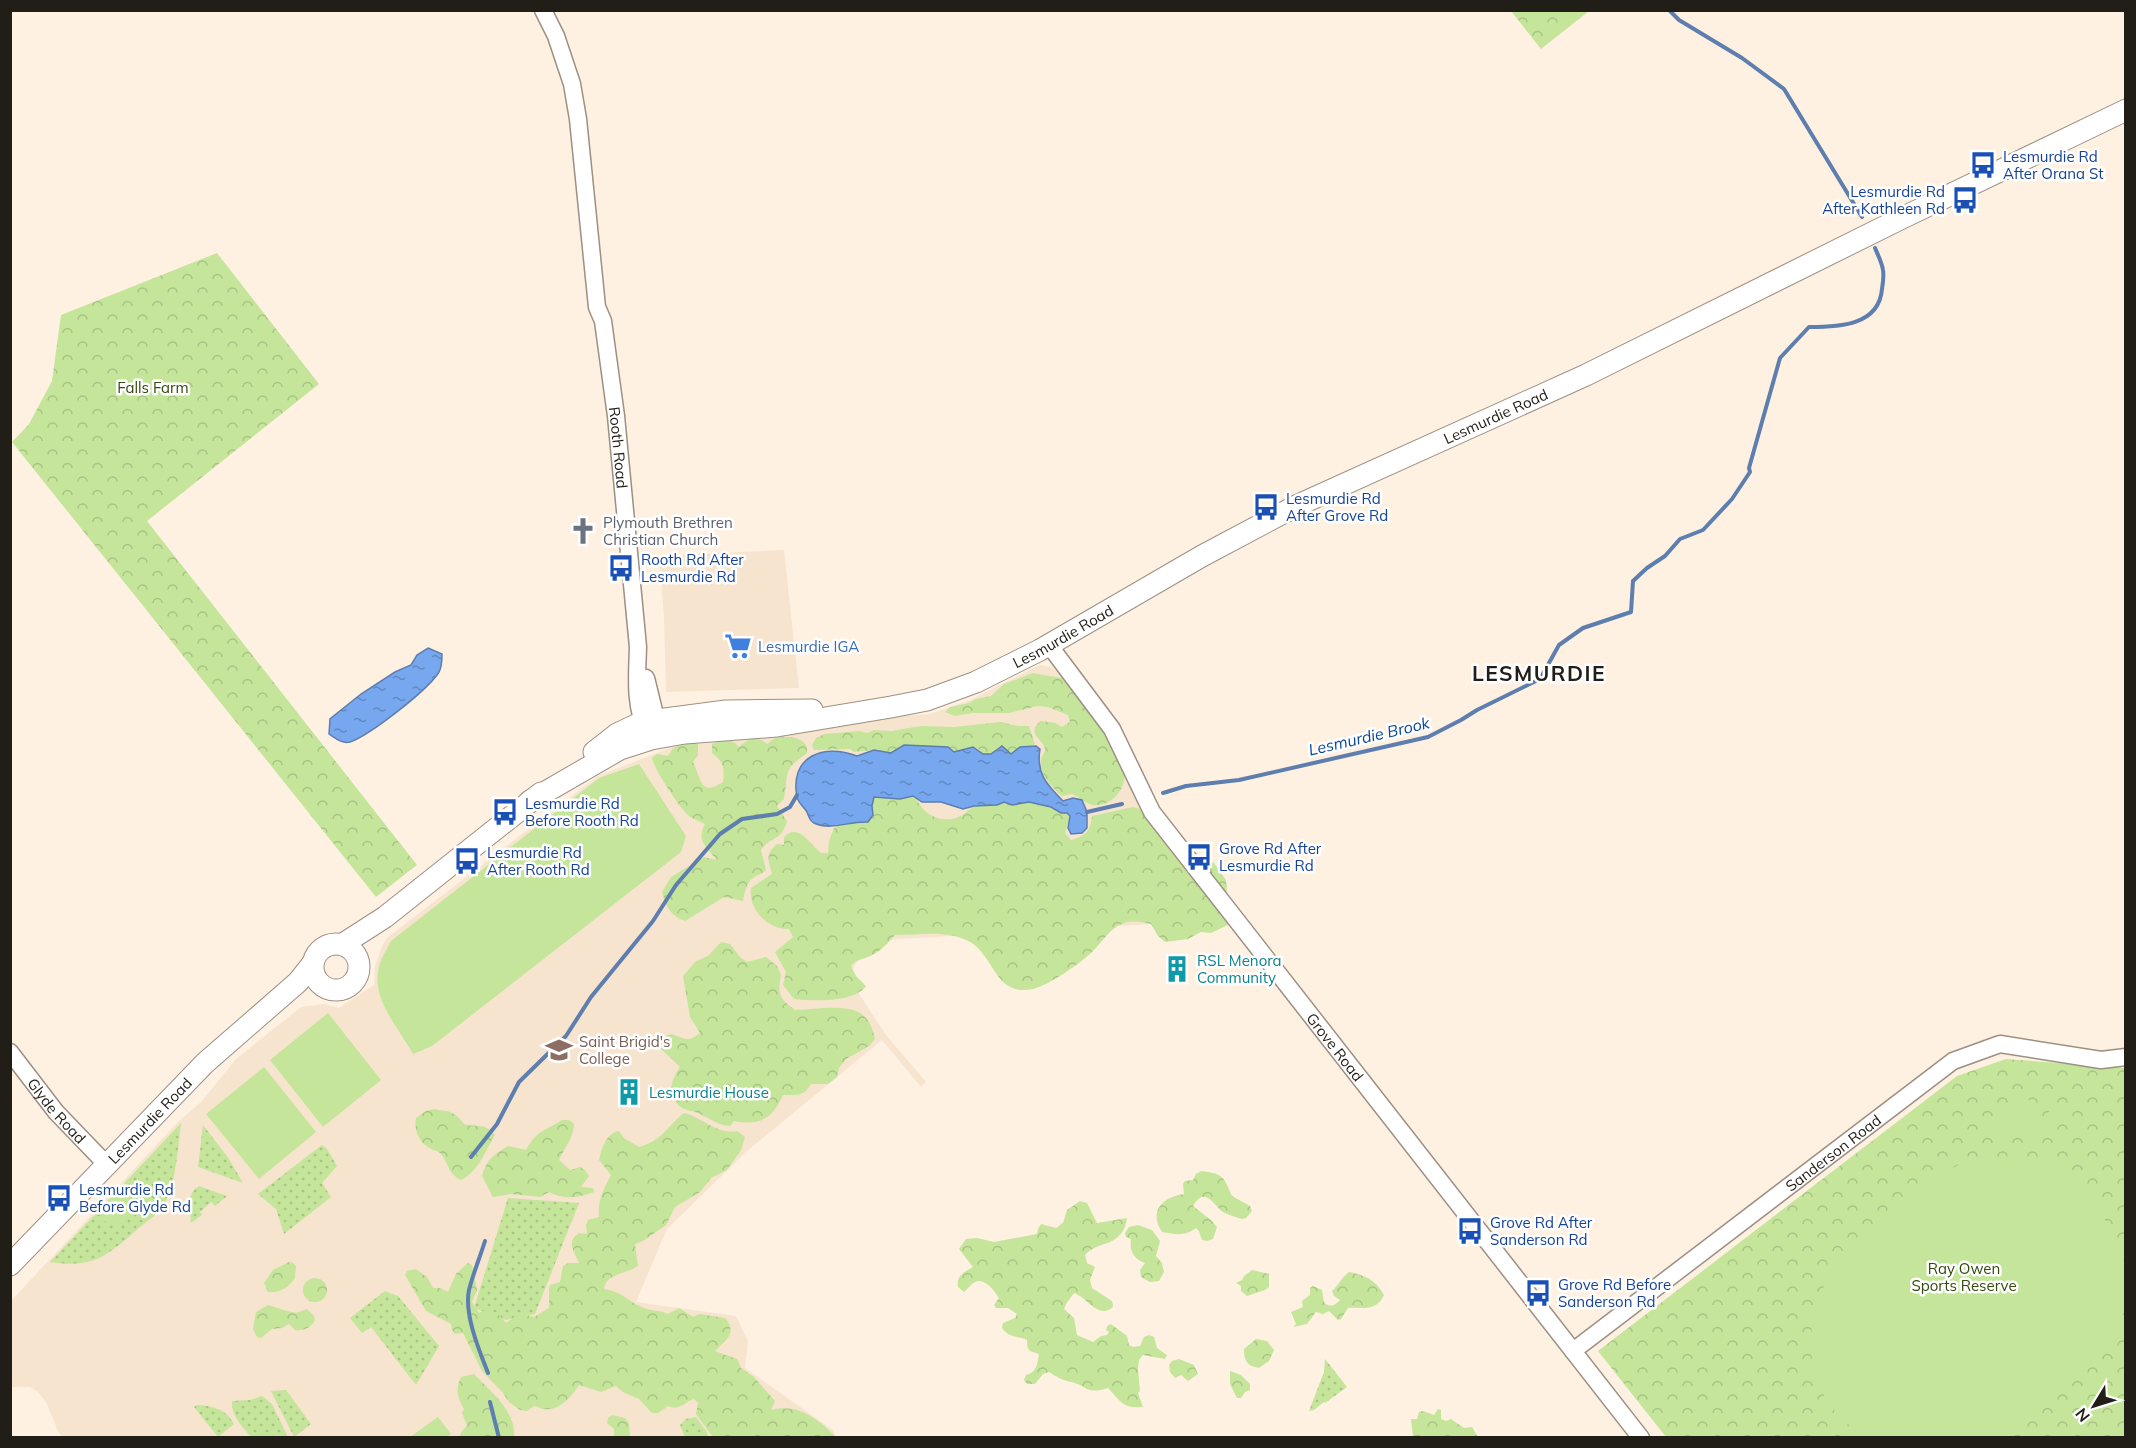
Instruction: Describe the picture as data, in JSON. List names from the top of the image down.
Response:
{
  "streets": {
    "main road": ["Lesmurdie Road"],
    "street": [
      "Rooth Road",
      "Grove Road",
      "Glyde Road",
      "Sanderson Road"
    ]
  },
  "crossings": [
    ["Lesmurdie Road", "Rooth Road"],
    ["Lesmurdie Road", "Grove Road"],
    ["Lesmurdie Road", "Glyde Road"],
    ["Grove Road", "Sanderson Road"]
  ],
  "districts": ["LESMURDIE"],
  "water": ["Lesmurdie Brook"],
  "parks": ["Falls Farm", "Ray Owen Sports Reserve"],
  "places": {
    "bus stop": [
      "Lesmurdie Rd After Orana St",
      "Lesmurdie Rd After Kathleen Rd",
      "Lesmurdie Rd After Grove Rd",
      "Rooth Rd After Lesmurdie Rd",
      "Lesmurdie Rd Before Rooth Rd",
      "Grove Rd After Lesmurdie Rd",
      "Lesmurdie Rd After Rooth Rd",
      "Lesmurdie Rd Before Glyde Rd",
      "Grove Rd After Sanderson Rd",
      "Grove Rd Before Sanderson Rd"
    ],
    "church": ["Plymouth Brethren Christian Church"],
    "supermarket": ["Lesmurdie IGA"],
    "building": ["RSL Menora Community", "Lesmurdie House"],
    "school or university": ["Saint Brigid's College"]
  },
  "north": "bottom left"
}
